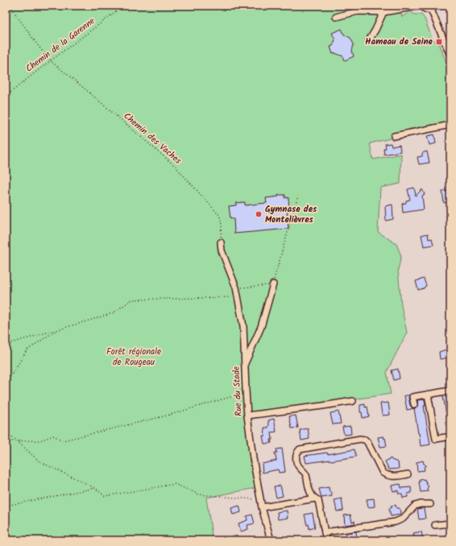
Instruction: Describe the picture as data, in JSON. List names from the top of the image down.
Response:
{
  "streets": {
    "street": ["Rue du Stade"],
    "path": ["Chemin de la Garenne", "Chemin des Vaches"]
  },
  "crossings": [
    ["Chemin de la Garenne", "Chemin des Vaches"],
    ["Chemin des Vaches", "Rue du Stade"]
  ],
  "parks": ["Forêt régionale de Rougeau"],
  "places": {
    "transit": ["Hameau de Seine"],
    "other": ["Gymnase des Montelièvres"]
  }
}
